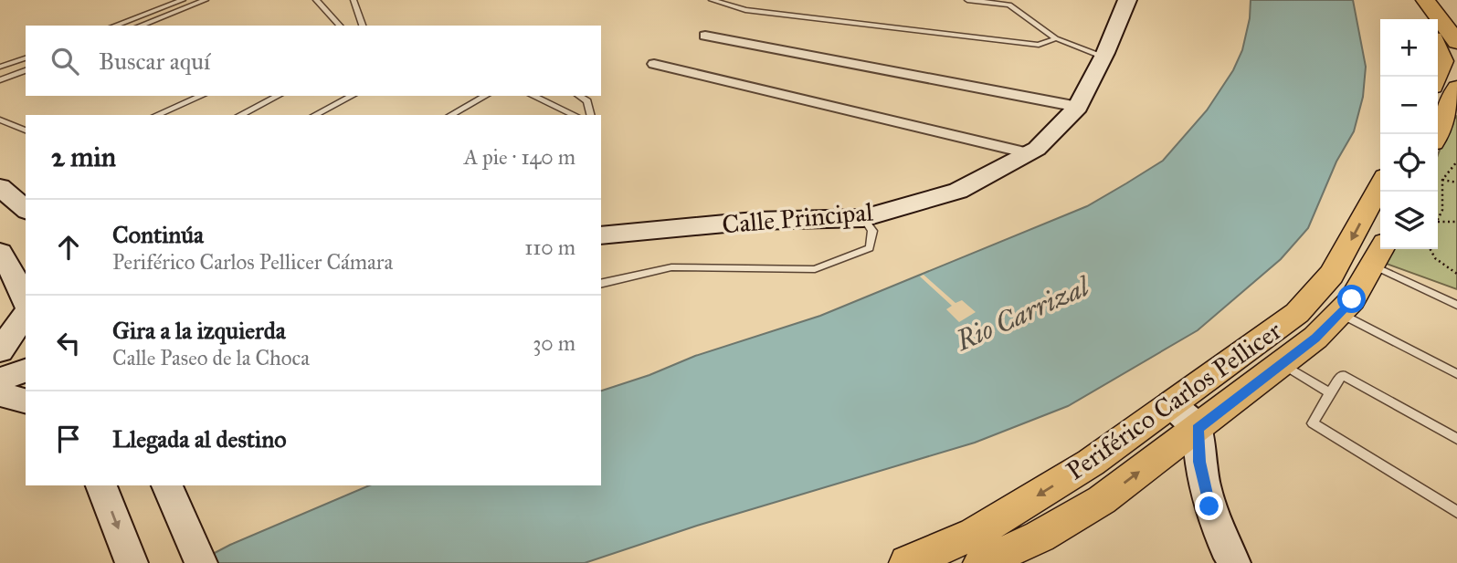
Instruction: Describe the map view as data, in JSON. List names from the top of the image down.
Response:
{
  "streets": {
    "main road": ["Calle Principal", "Periférico Carlos Pellicer"]
  },
  "water": ["Rio Carrizal"],
  "page": {
    "map_buttons": ["+", "−"],
    "search": "Buscar aquí",
    "heading": ["2 min", "A pie · 140 m"],
    "list": [
      ["Continúa", "Periférico Carlos Pellicer Cámara", "110 m"],
      ["Gira a la izquierda", "Calle Paseo de la Choca", "30 m"],
      "Llegada al destino"
    ]
  }
}
